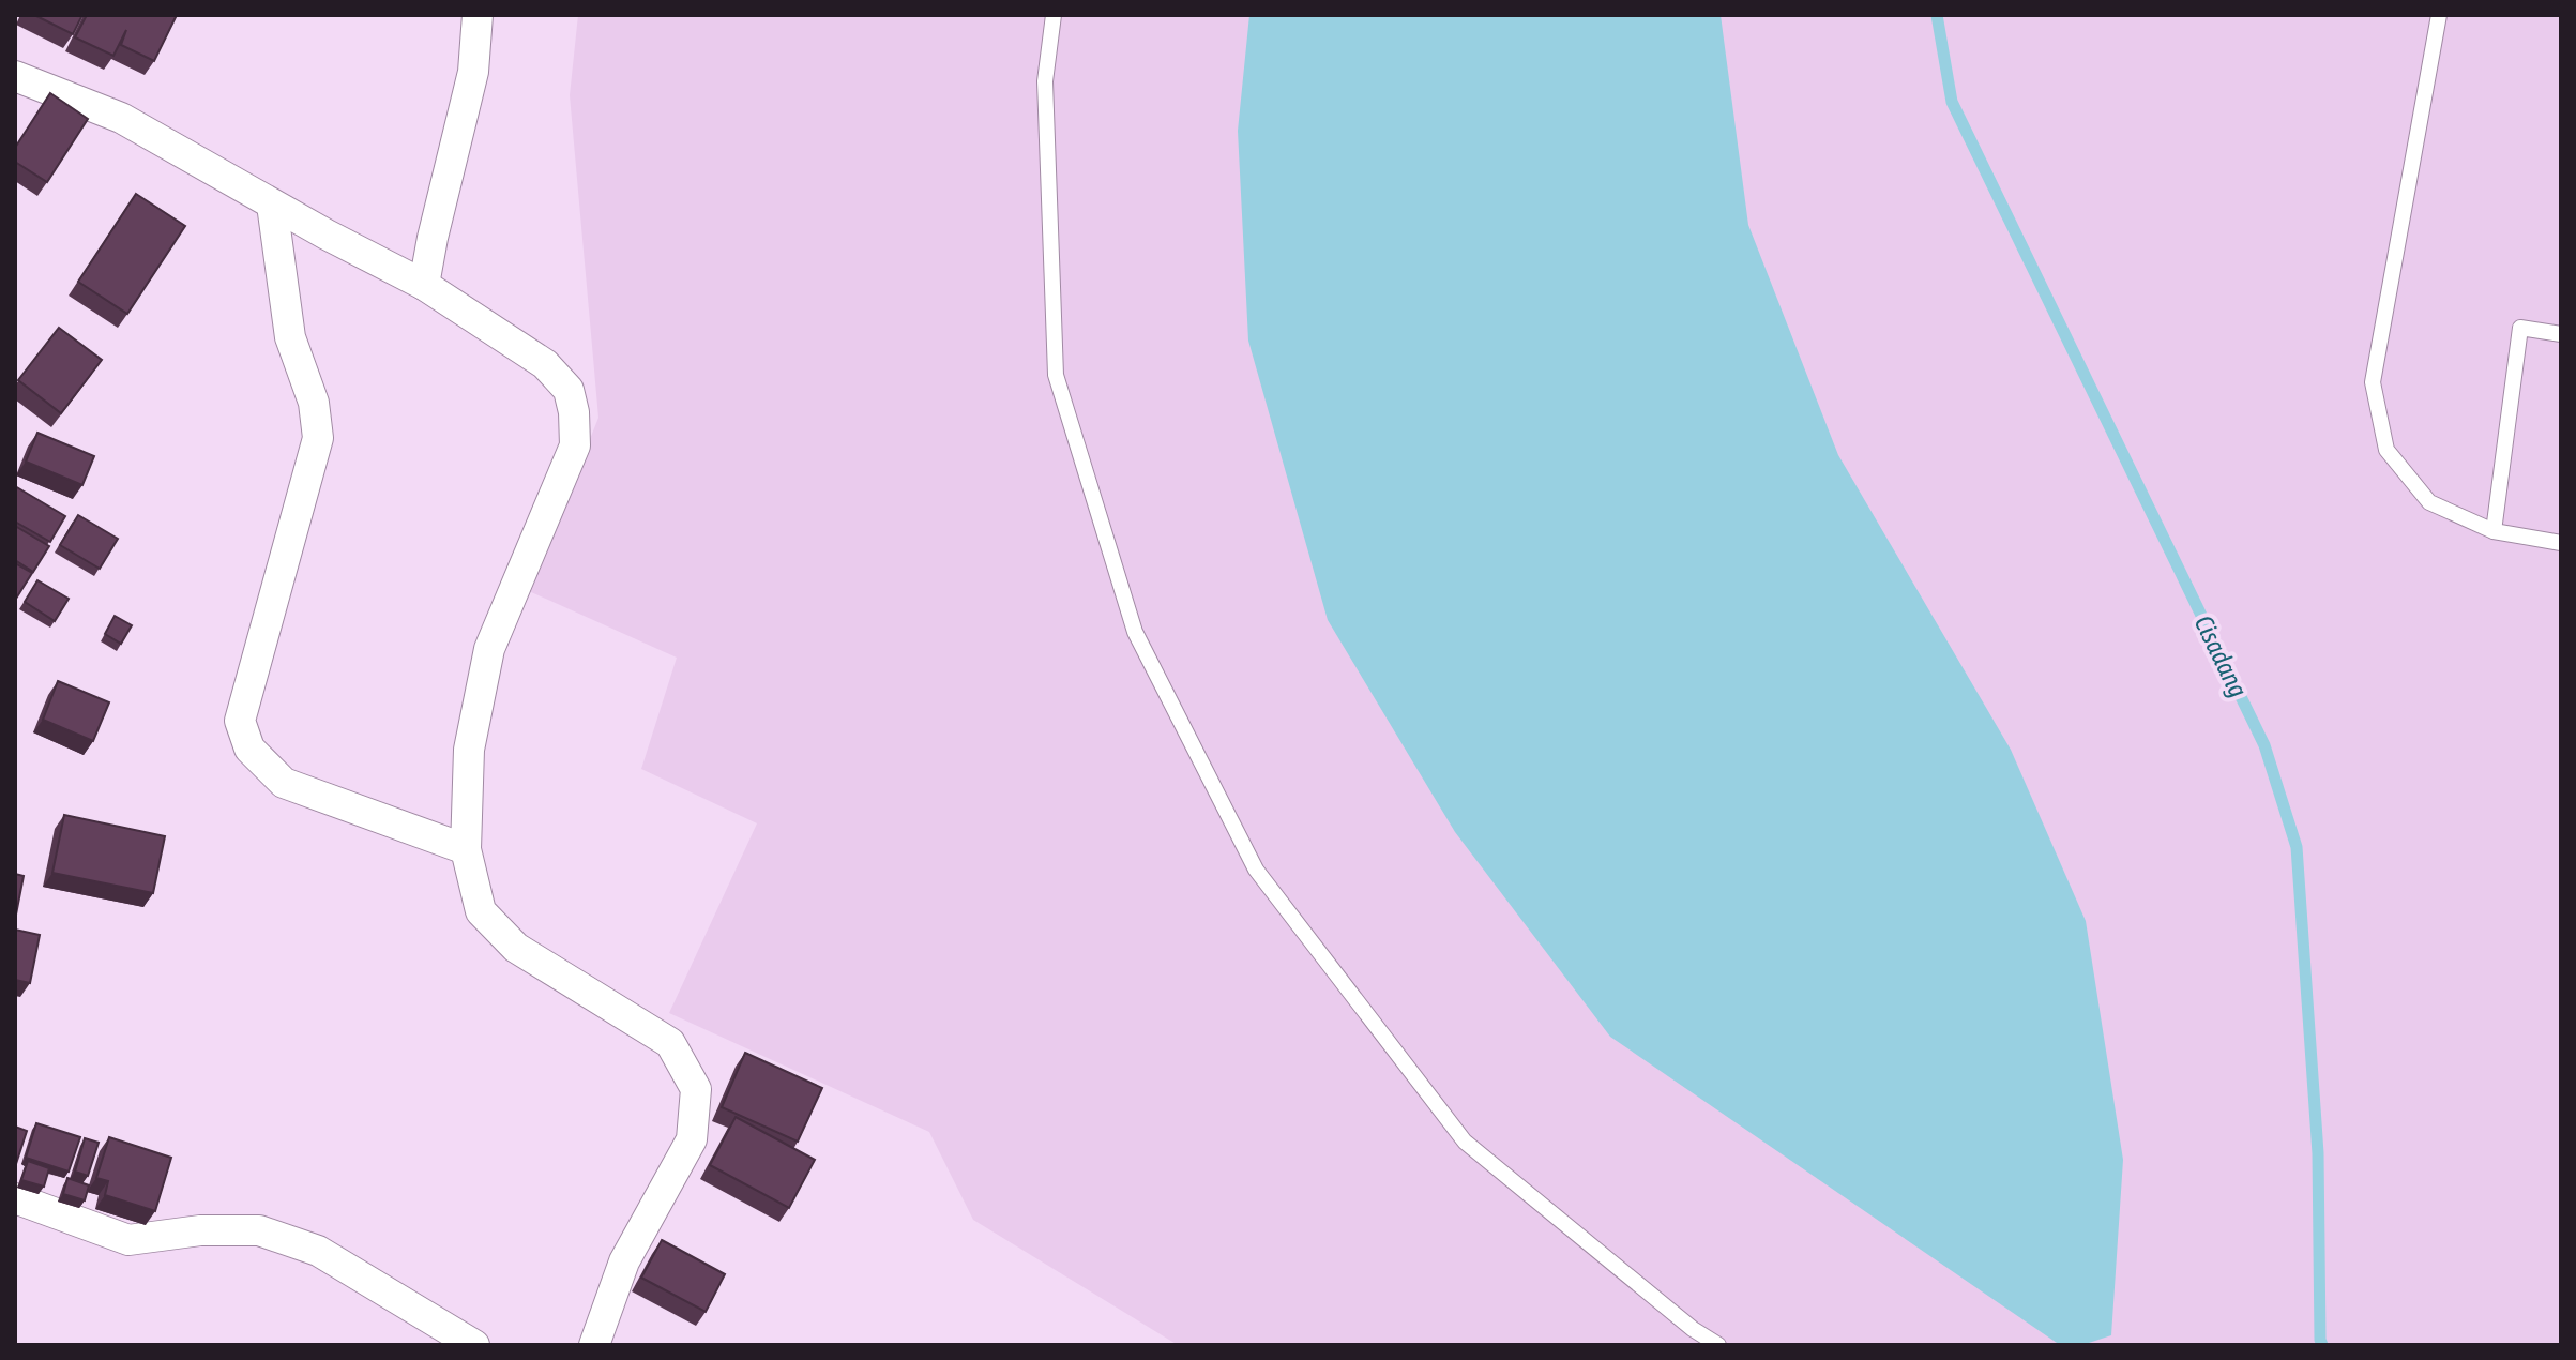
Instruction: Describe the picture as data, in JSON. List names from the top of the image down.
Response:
{
  "water": ["Cisadang"]
}
